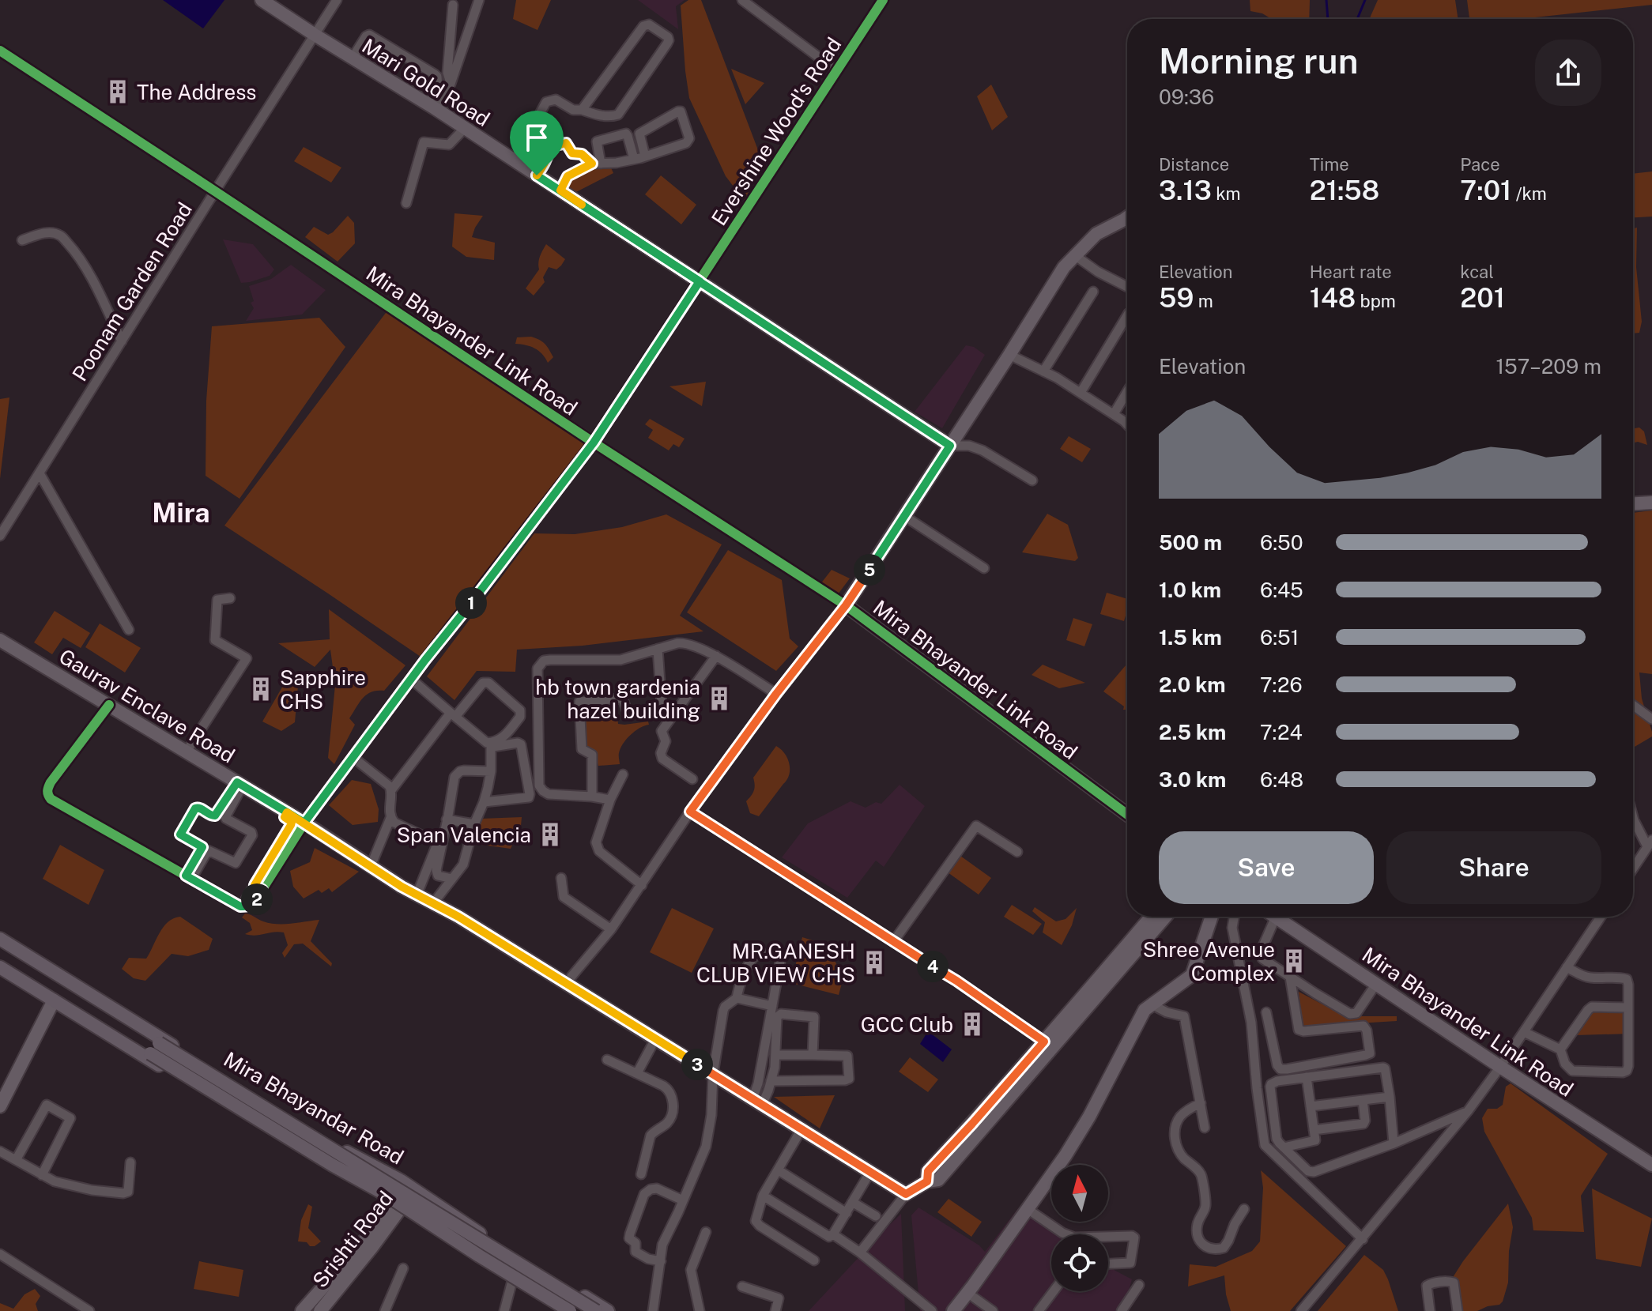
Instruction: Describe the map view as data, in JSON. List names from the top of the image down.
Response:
{
  "streets": {
    "main road": ["Mira Bhayandar Road"],
    "street": [
      "Mari Gold Road",
      "Evershine Wood's Road",
      "Poonam Garden Road",
      "Mira Bhayander Link Road",
      "Gaurav Enclave Road",
      "Srishti Road"
    ]
  },
  "crossings": [
    ["Mari Gold Road", "Evershine Wood's Road"],
    ["Mari Gold Road", "Poonam Garden Road"],
    ["Evershine Wood's Road", "Mira Bhayander Link Road"],
    ["Evershine Wood's Road", "Gaurav Enclave Road"],
    ["Poonam Garden Road", "Mira Bhayander Link Road"],
    ["Mira Bhayandar Road", "Srishti Road"]
  ],
  "districts": ["Mira"],
  "places": {
    "building": [
      "The Address",
      "Sapphire CHS",
      "hb town gardenia hazel building",
      "Span Valencia",
      "Shree Avenue Complex",
      "MR.GANESH CLUB VIEW CHS",
      "GCC Club"
    ]
  },
  "north": "top",
  "page": {
    "heading": ["Morning run", "09:36"],
    "stats": [
      ["Distance", "3.13 km"],
      ["Time", "21:58"],
      ["Pace", "7:01 /km"],
      ["Elevation", "59 m"],
      ["Heart rate", "148 bpm"],
      ["kcal", "201"]
    ],
    "chart": ["Elevation", "157–209 m"],
    "list": [
      {
        "name": "500 m",
        "note": "6:50"
      },
      {
        "name": "1.0 km",
        "note": "6:45"
      },
      {
        "name": "1.5 km",
        "note": "6:51"
      },
      {
        "name": "2.0 km",
        "note": "7:26"
      },
      {
        "name": "2.5 km",
        "note": "7:24"
      },
      {
        "name": "3.0 km",
        "note": "6:48"
      }
    ],
    "pins": [
      "5",
      "1",
      "2",
      "4",
      "3"
    ],
    "buttons": ["Save", "Share"]
  }
}
